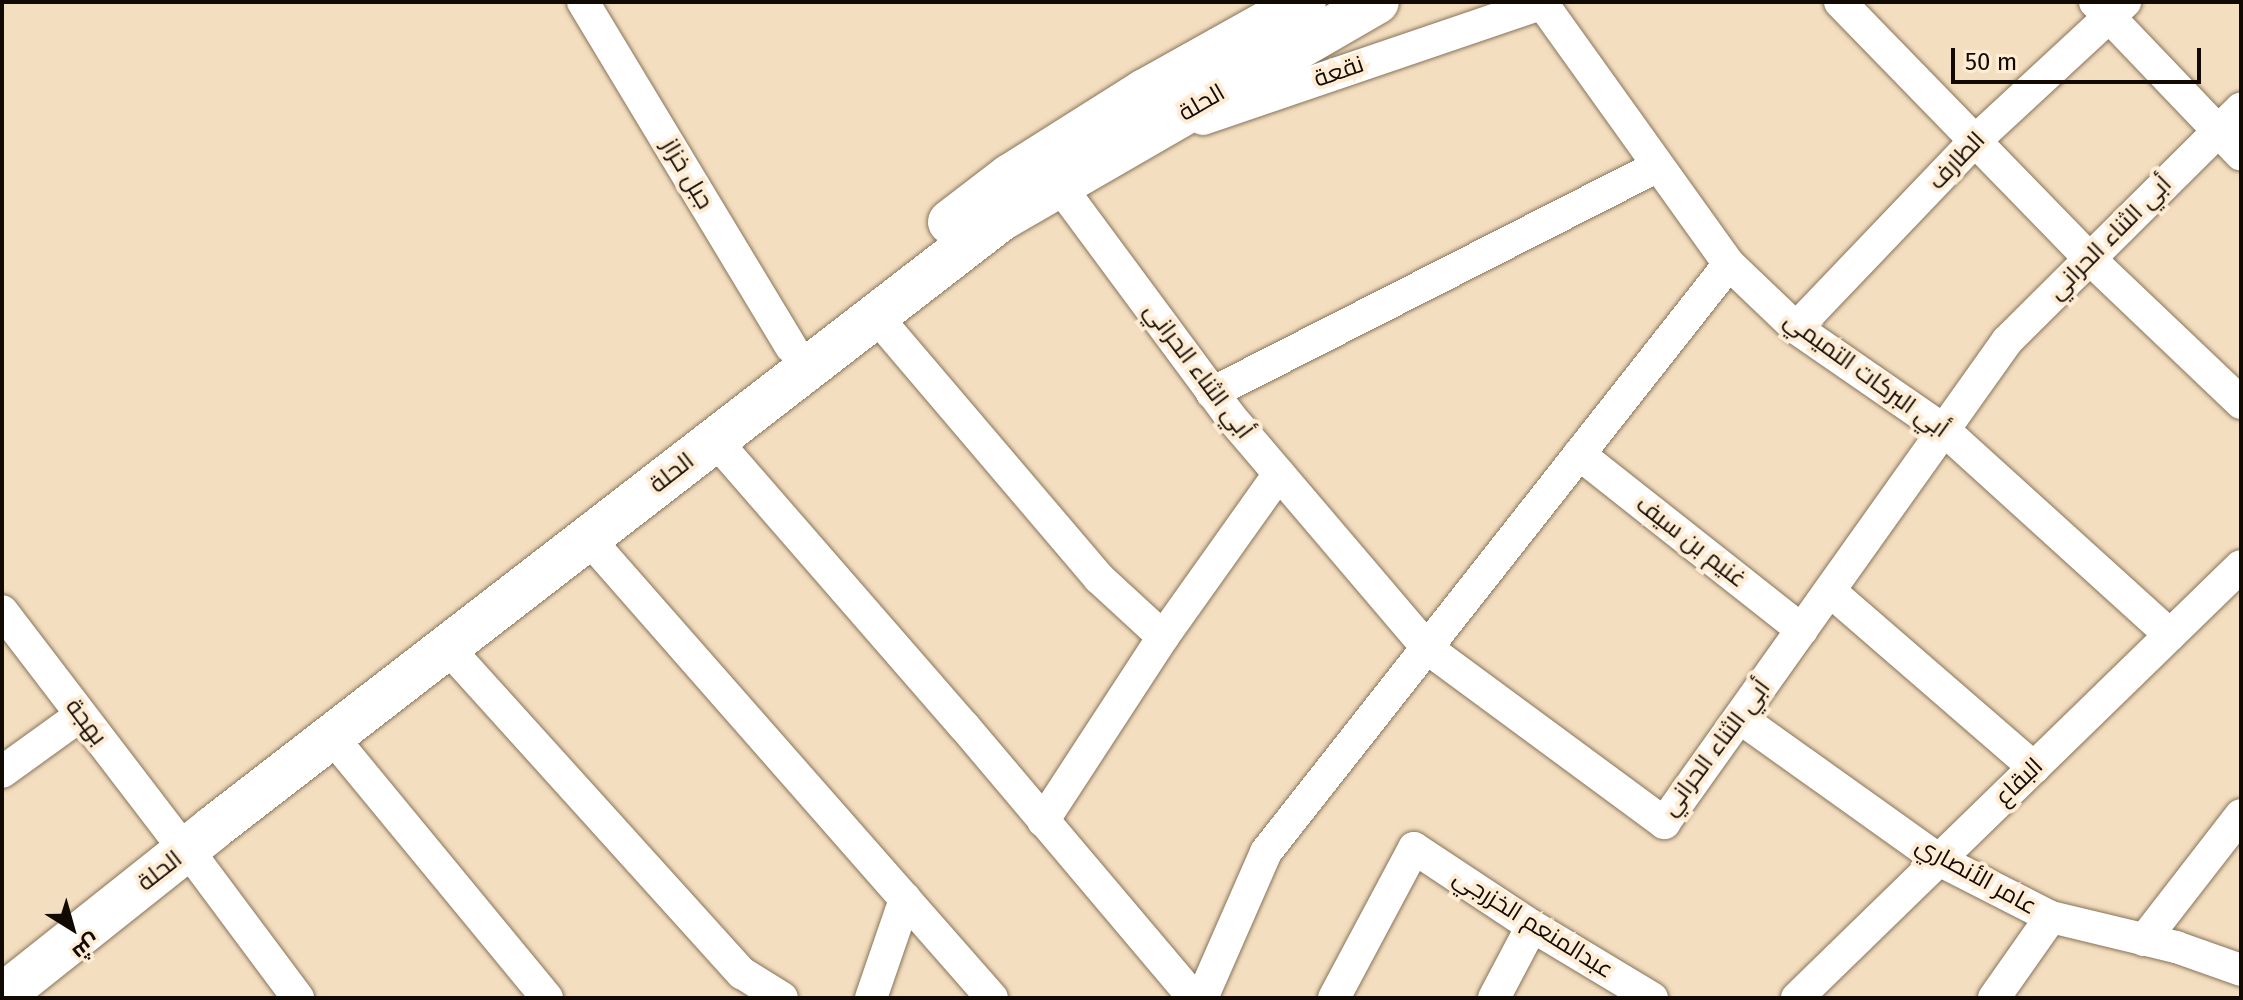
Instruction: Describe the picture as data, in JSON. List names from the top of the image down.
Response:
{
  "streets": {
    "main road": ["الحلة"],
    "street": [
      "نقعة",
      "الطارف",
      "جبل خزاز",
      "أبي الثناء الحراني",
      "أبي البركات التميمي",
      "غنيم بن سيف",
      "بهجة",
      "البقاع",
      "عامر الأنصاري",
      "عبدالمنعم الخزرجي"
    ]
  },
  "crossings": [
    ["نقعة", "الحلة"],
    ["نقعة", "أبي البركات التميمي"],
    ["الحلة", "جبل خزاز"],
    ["الحلة", "أبي الثناء الحراني"],
    ["الحلة", "بهجة"],
    ["الطارف", "أبي البركات التميمي"],
    ["أبي الثناء الحراني", "أبي البركات التميمي"],
    ["أبي الثناء الحراني", "غنيم بن سيف"],
    ["أبي الثناء الحراني", "عامر الأنصاري"],
    ["أبي البركات التميمي", "البقاع"],
    ["البقاع", "عامر الأنصاري"]
  ],
  "scale_bar": "50 m",
  "north": "bottom right"
}
